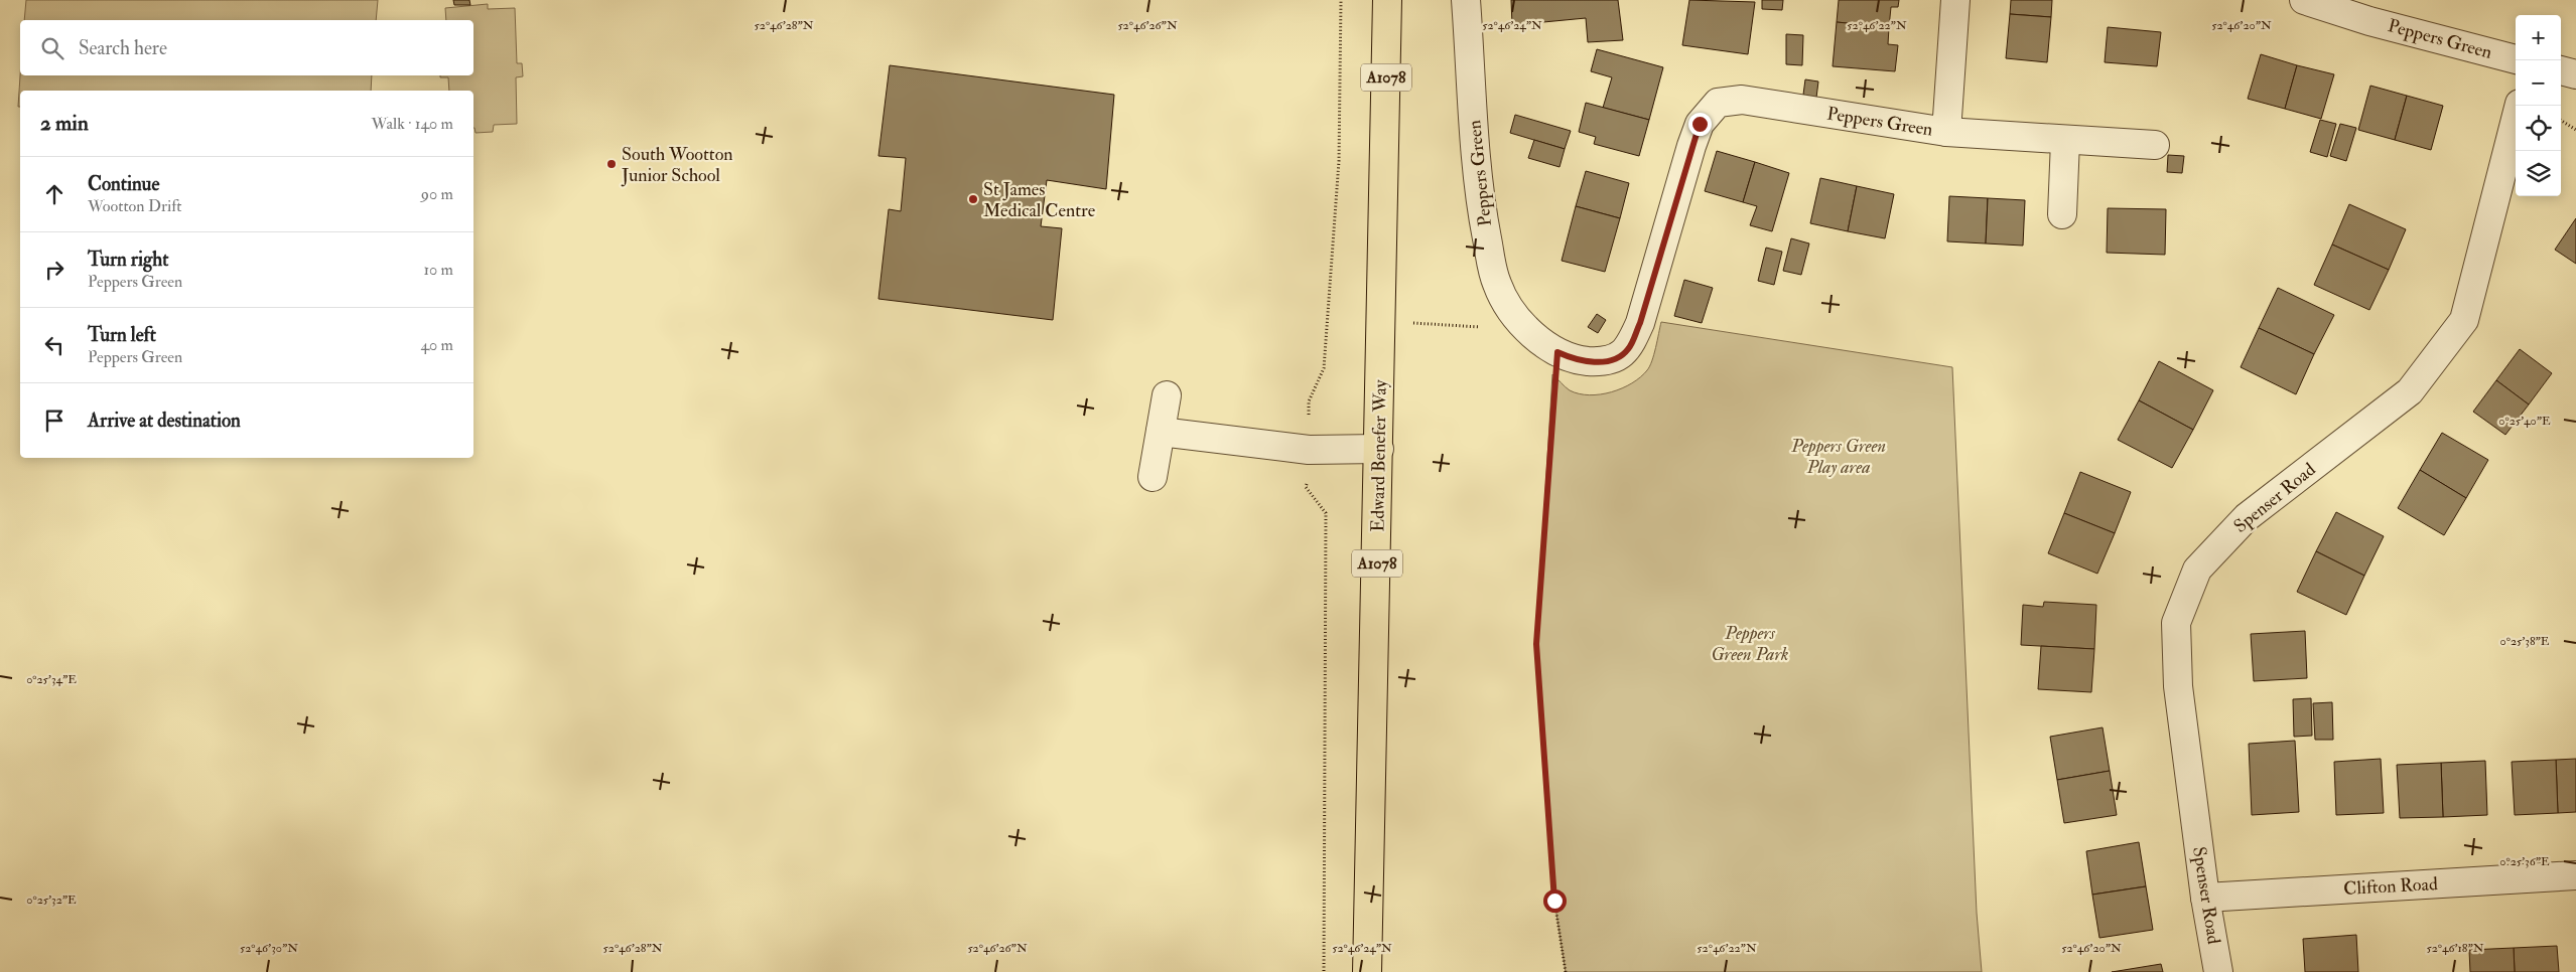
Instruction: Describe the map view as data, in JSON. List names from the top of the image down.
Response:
{
  "streets": {
    "main road": ["A1078", "Edward Benefer Way"],
    "street": ["Peppers Green", "Spenser Road", "Clifton Road"]
  },
  "crossings": [
    ["Spenser Road", "Clifton Road"]
  ],
  "parks": ["Peppers Green Play area", "Peppers Green Park"],
  "places": ["South Wootton Junior School", "St James Medical Centre"],
  "page": {
    "map_buttons": ["+", "−"],
    "search": "Search here",
    "heading": ["2 min", "Walk · 140 m"],
    "list": [
      ["Continue", "Wootton Drift", "90 m"],
      ["Turn right", "Peppers Green", "10 m"],
      ["Turn left", "Peppers Green", "40 m"],
      "Arrive at destination"
    ]
  },
  "coordinates": [
    "52°46'28\"N",
    "52°46'26\"N",
    "52°46'24\"N",
    "52°46'22\"N",
    "52°46'20\"N",
    "0°25'40\"E",
    "0°25'38\"E",
    "0°25'34\"E",
    "0°25'36\"E",
    "0°25'32\"E",
    "52°46'30\"N",
    "52°46'18\"N"
  ]
}
